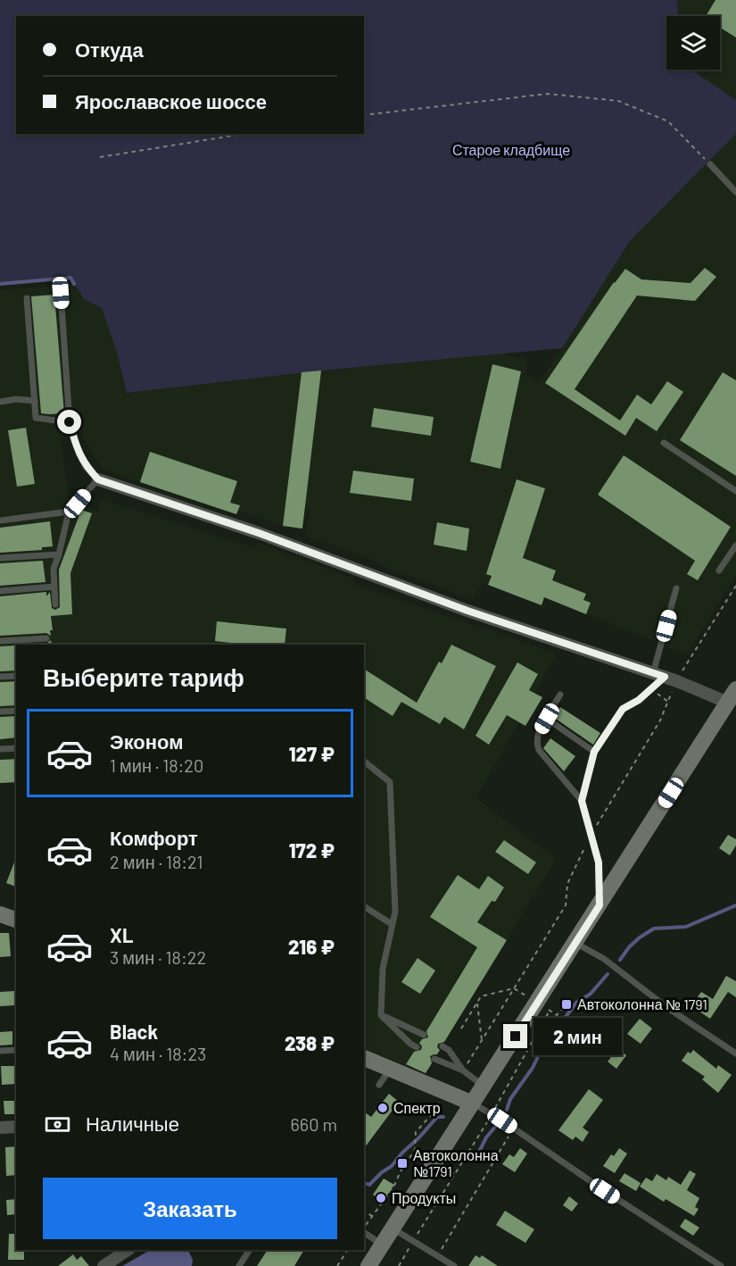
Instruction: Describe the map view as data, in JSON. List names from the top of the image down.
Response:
{
  "parks": ["Старое кладбище"],
  "places": {
    "transit": ["Автоколонна № 1791", "Автоколонна №1791"],
    "other": ["Спектр", "Продукты"]
  },
  "page": {
    "banner": ["Откуда", "Ярославское шоссе"],
    "heading": "Выберите тариф",
    "list": [
      {
        "name": "Эконом",
        "note": "1 мин · 18:20",
        "value": "127 ₽"
      },
      {
        "name": "Комфорт",
        "note": "2 мин · 18:21",
        "value": "172 ₽"
      },
      {
        "name": "XL",
        "note": "3 мин · 18:22",
        "value": "216 ₽"
      },
      {
        "name": "Black",
        "note": "4 мин · 18:23",
        "value": "238 ₽"
      }
    ],
    "bubble": "2 мин",
    "pay": ["Наличные", "660 m"],
    "buttons": "Заказать"
  }
}
